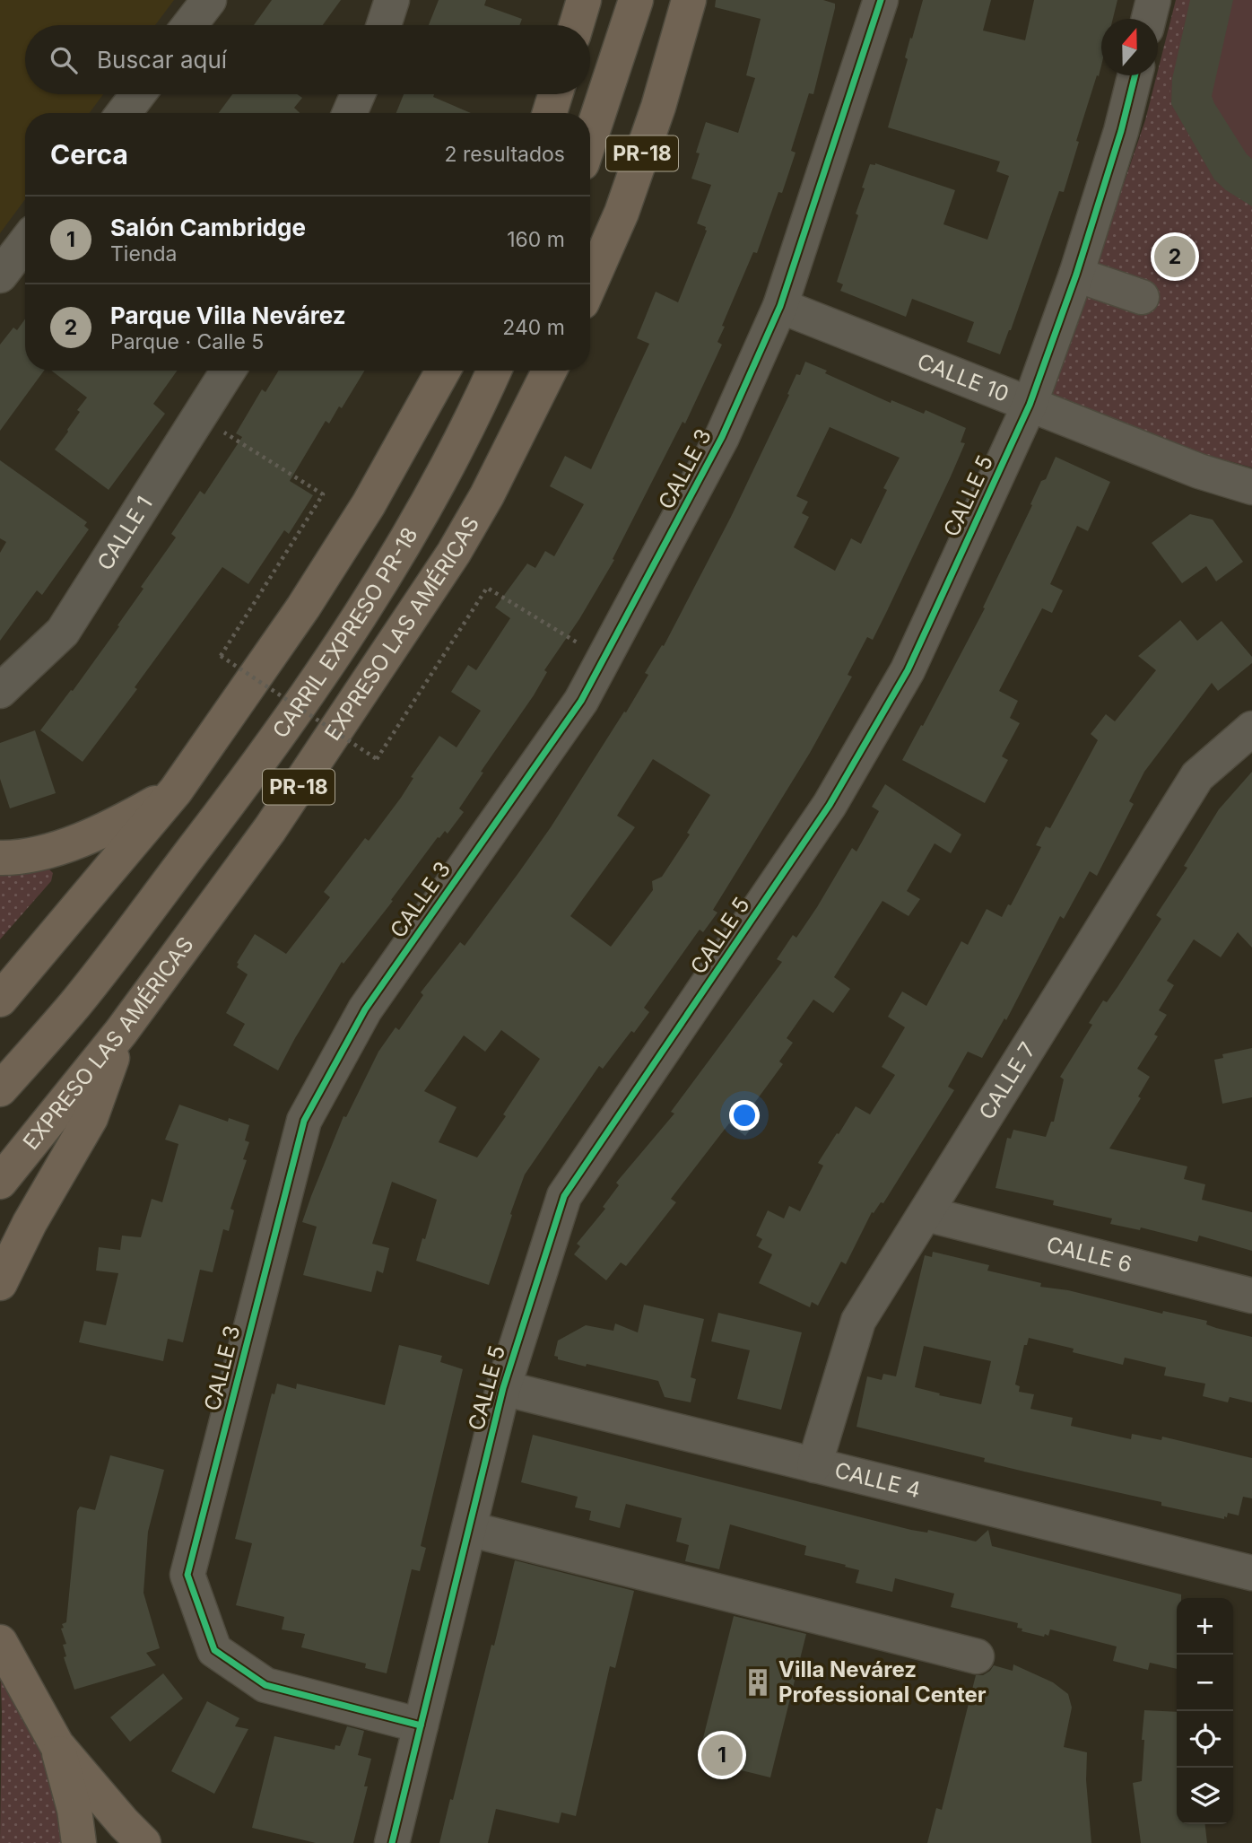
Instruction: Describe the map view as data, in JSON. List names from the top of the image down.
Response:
{
  "streets": {
    "highway": ["PR-18", "EXPRESO LAS AMÉRICAS", "CARRIL EXPRESO PR-18"],
    "street": [
      "CALLE 10",
      "CALLE 3",
      "CALLE 5",
      "CALLE 1",
      "CALLE 7",
      "CALLE 6",
      "CALLE 4"
    ]
  },
  "crossings": [
    ["CALLE 10", "CALLE 3"],
    ["CALLE 10", "CALLE 5"],
    ["CALLE 3", "CALLE 5"],
    ["CALLE 5", "CALLE 4"],
    ["CALLE 7", "CALLE 6"],
    ["CALLE 7", "CALLE 4"]
  ],
  "places": {
    "building": ["Villa Nevárez Professional Center"]
  },
  "north": "top",
  "page": {
    "search": "Buscar aquí",
    "heading": ["Cerca", "2 resultados"],
    "list": [
      {
        "mark": "1",
        "name": "Salón Cambridge",
        "note": "Tienda",
        "value": "160 m"
      },
      {
        "mark": "2",
        "name": "Parque Villa Nevárez",
        "note": "Parque · Calle 5",
        "value": "240 m"
      }
    ],
    "pins": ["2", "1"],
    "map_buttons": ["+", "−"]
  }
}
